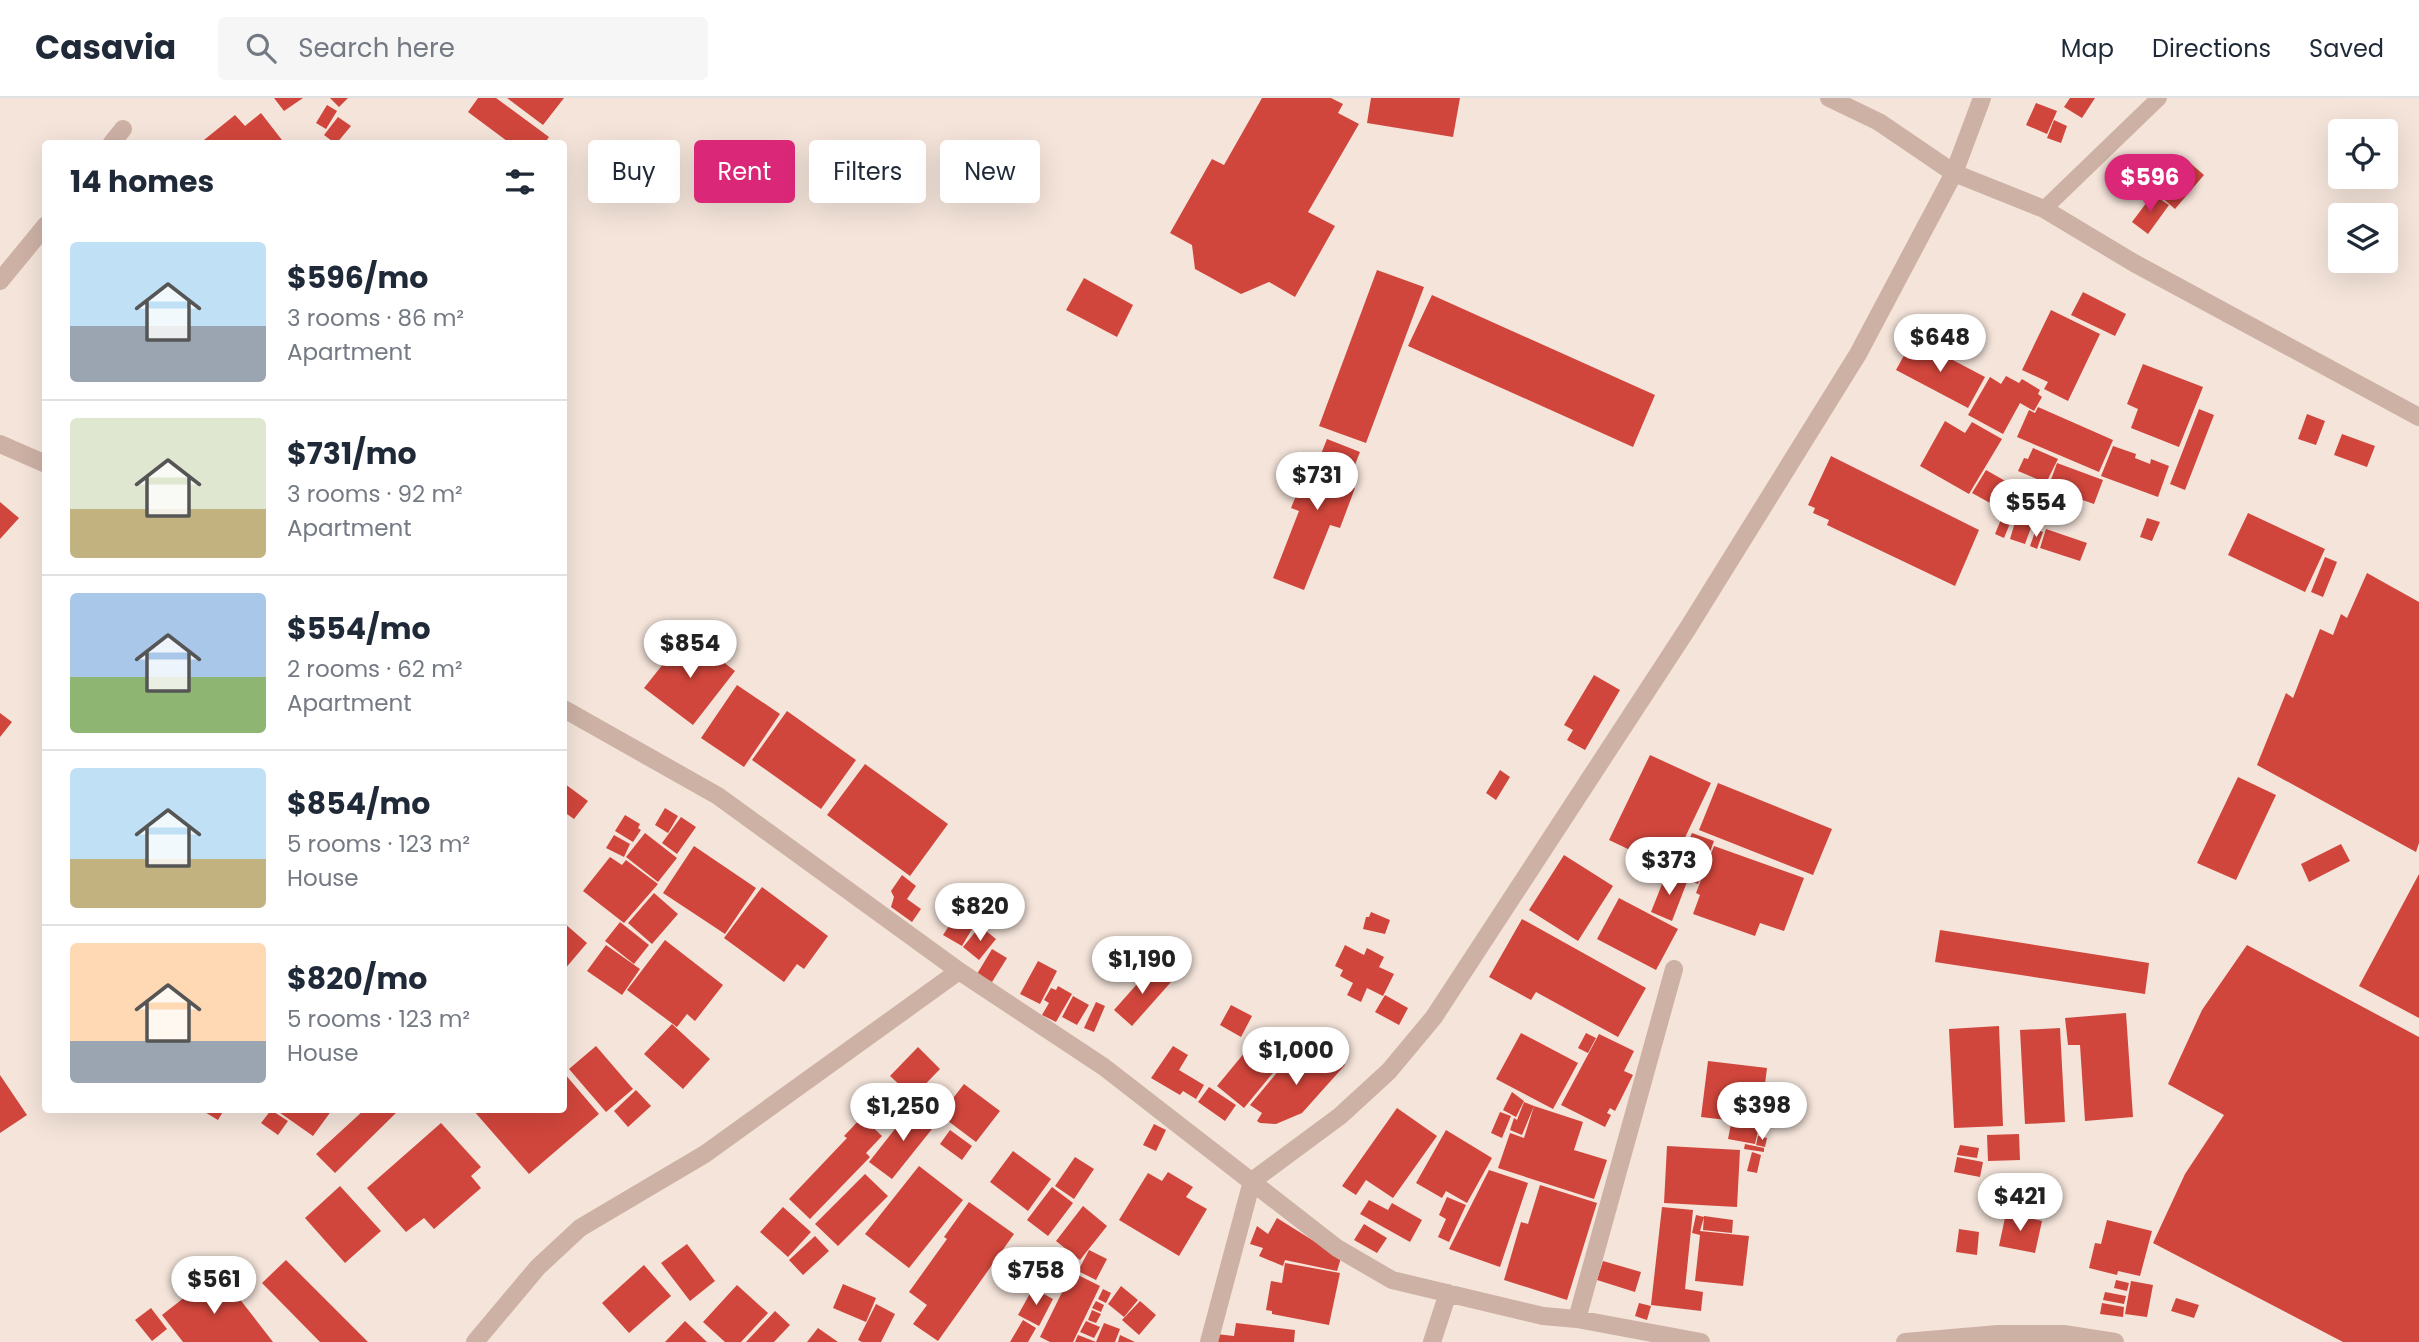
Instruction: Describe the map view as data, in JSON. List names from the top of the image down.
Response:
{
  "page": {
    "header": "Casavia",
    "search": "Search here",
    "nav": ["Map", "Directions", "Saved"],
    "chip": [
      "Buy",
      "Rent",
      "Filters",
      "New"
    ],
    "heading": "14 homes",
    "price": [
      "$596",
      "$648",
      "$731",
      "$554",
      "$854",
      "$373",
      "$820",
      "$1,190",
      "$1,000",
      "$398",
      "$1,250",
      "$421",
      "$758",
      "$561"
    ],
    "list": [
      {
        "name": "$596/mo",
        "note": "3 rooms · 86 m² · Apartment"
      },
      {
        "name": "$731/mo",
        "note": "3 rooms · 92 m² · Apartment"
      },
      {
        "name": "$554/mo",
        "note": "2 rooms · 62 m² · Apartment"
      },
      {
        "name": "$854/mo",
        "note": "5 rooms · 123 m² · House"
      },
      {
        "name": "$820/mo",
        "note": "5 rooms · 123 m² · House"
      }
    ]
  }
}
